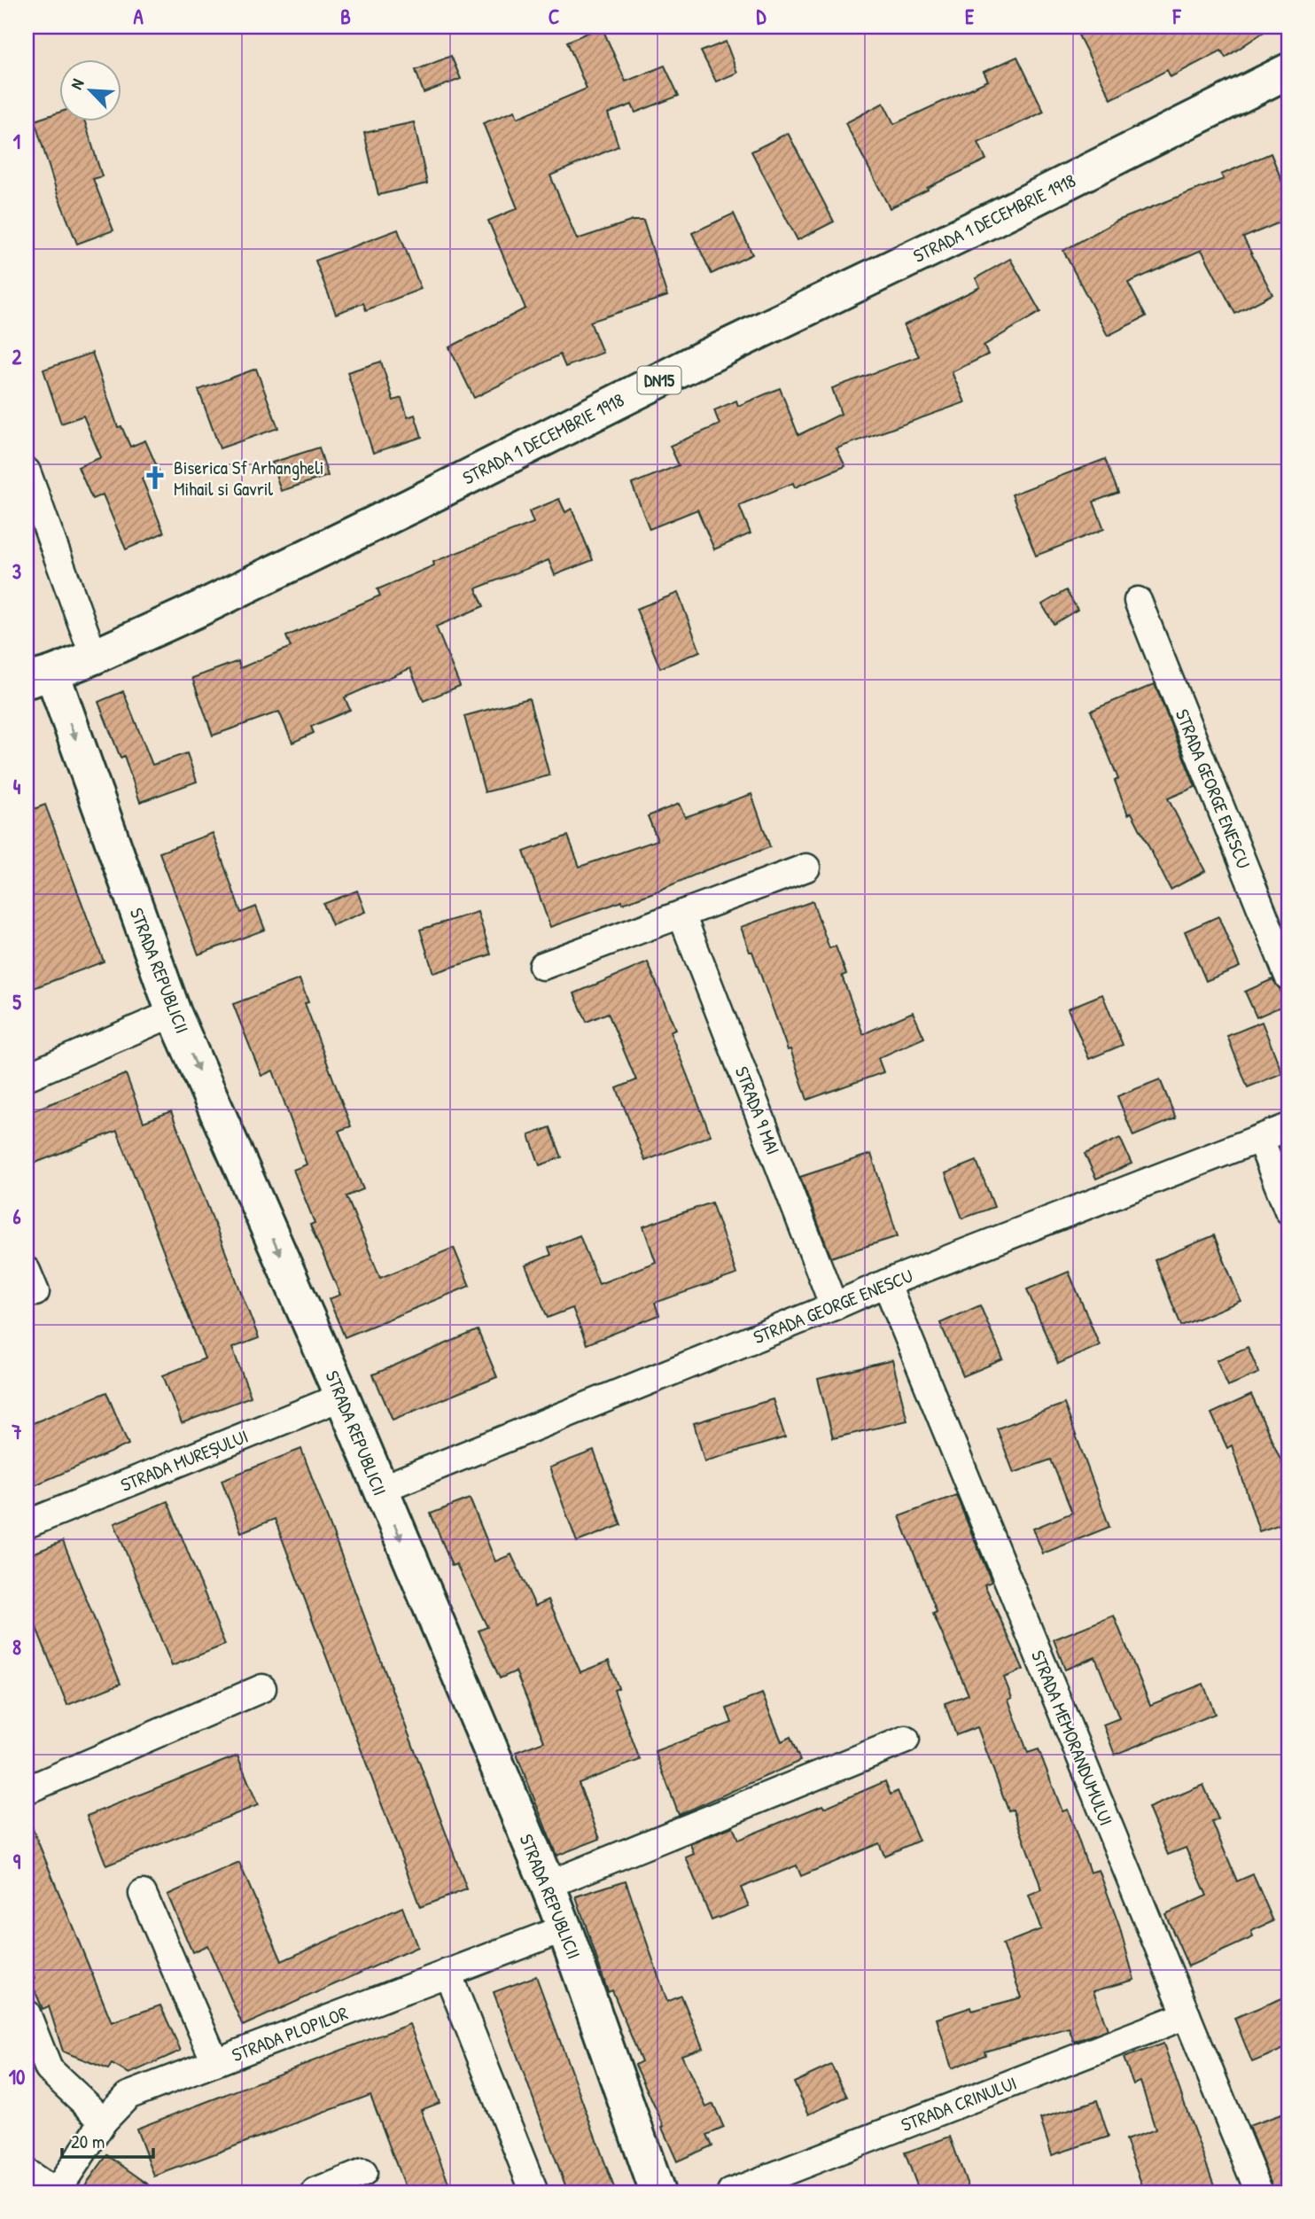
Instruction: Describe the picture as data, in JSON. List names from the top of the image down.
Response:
{
  "streets": {
    "street": [
      "STRADA 1 DECEMBRIE 1918",
      "DN15",
      "STRADA GEORGE ENESCU",
      "STRADA REPUBLICII",
      "STRADA 9 MAI",
      "STRADA MUREȘULUI",
      "STRADA MEMORANDUMULUI",
      "STRADA PLOPILOR",
      "STRADA CRINULUI"
    ]
  },
  "crossings": [
    ["STRADA 1 DECEMBRIE 1918", "STRADA REPUBLICII"],
    ["STRADA GEORGE ENESCU", "STRADA REPUBLICII"],
    ["STRADA GEORGE ENESCU", "STRADA 9 MAI"],
    ["STRADA GEORGE ENESCU", "STRADA MEMORANDUMULUI"],
    ["STRADA REPUBLICII", "STRADA MUREȘULUI"],
    ["STRADA REPUBLICII", "STRADA PLOPILOR"],
    ["STRADA MEMORANDUMULUI", "STRADA CRINULUI"]
  ],
  "one_way": ["STRADA REPUBLICII"],
  "places": {
    "church": ["Biserica Sf Arhangheli Mihail si Gavril"]
  },
  "scale_bar": "20 m",
  "north": "top left",
  "grid": {
    "columns": [
      "A",
      "B",
      "C",
      "D",
      "E",
      "F"
    ],
    "rows": [
      "1",
      "2",
      "3",
      "4",
      "5",
      "6",
      "7",
      "8",
      "9",
      "10"
    ]
  }
}
